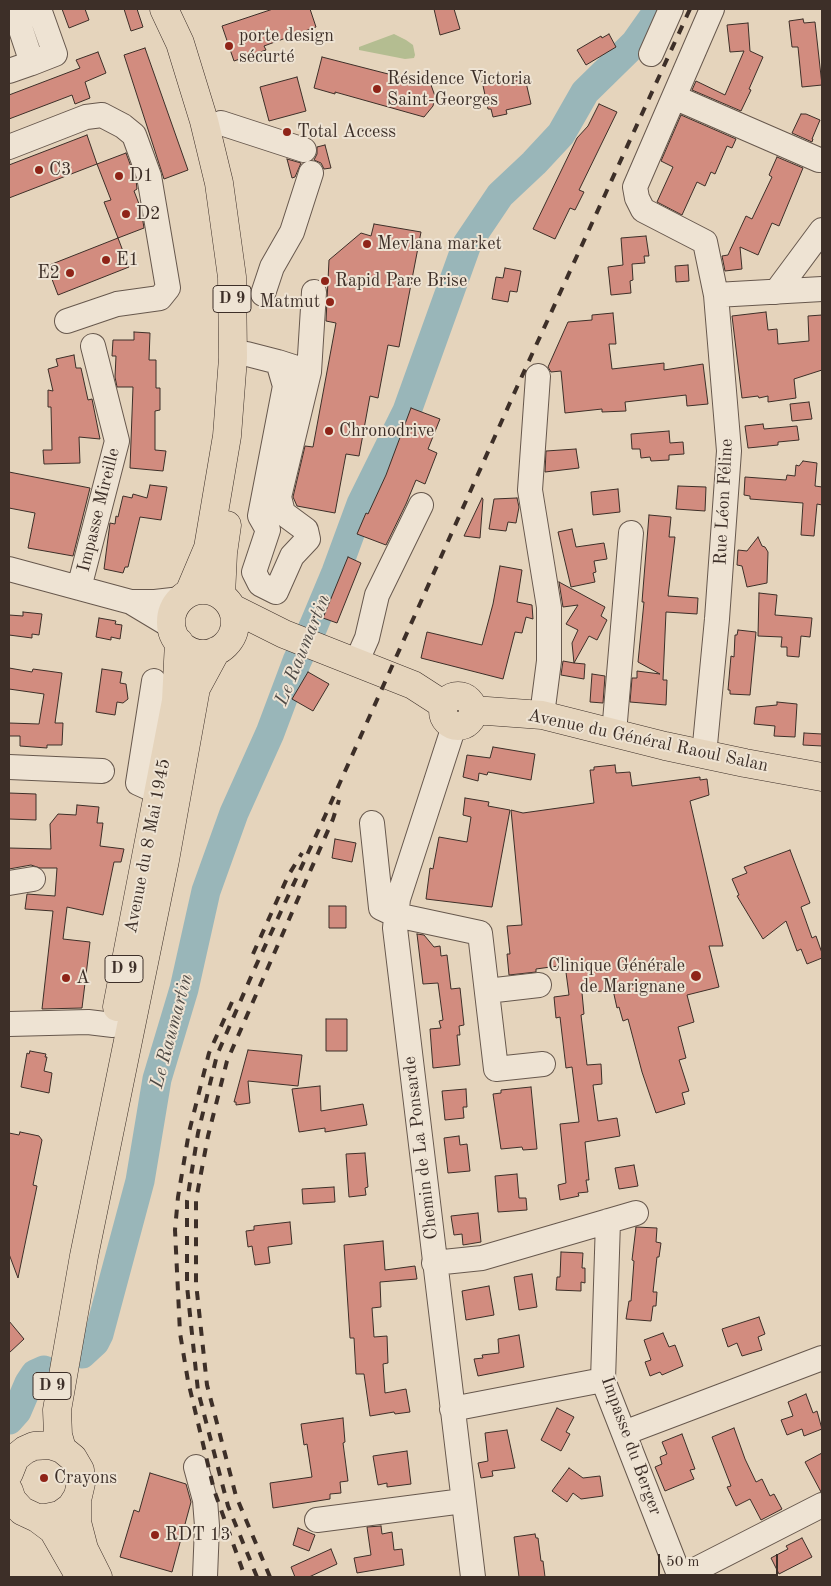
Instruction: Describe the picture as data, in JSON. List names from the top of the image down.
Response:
{
  "streets": {
    "main road": ["D 9", "Avenue du Général Raoul Salan", "Avenue du 8 Mai 1945"],
    "street": [
      "Rue Léon Féline",
      "Impasse Mireille",
      "Chemin de La Ponsarde",
      "Impasse du Berger"
    ]
  },
  "crossings": [
    ["D 9", "Avenue du Général Raoul Salan"],
    ["D 9", "Avenue du 8 Mai 1945"],
    ["Rue Léon Féline", "Avenue du Général Raoul Salan"],
    ["Avenue du Général Raoul Salan", "Avenue du 8 Mai 1945"],
    ["Avenue du Général Raoul Salan", "Chemin de La Ponsarde"]
  ],
  "water": ["Le Raumartin"],
  "places": [
    "porte design sécurté",
    "Résidence Victoria Saint-Georges",
    "Total Access",
    "C3",
    "D1",
    "D2",
    "Mevlana market",
    "E1",
    "E2",
    "Rapid Pare Brise",
    "Matmut",
    "Chronodrive",
    "Clinique Générale de Marignane",
    "A",
    "Crayons",
    "RDT 13"
  ],
  "scale_bar": "50 m"
}
